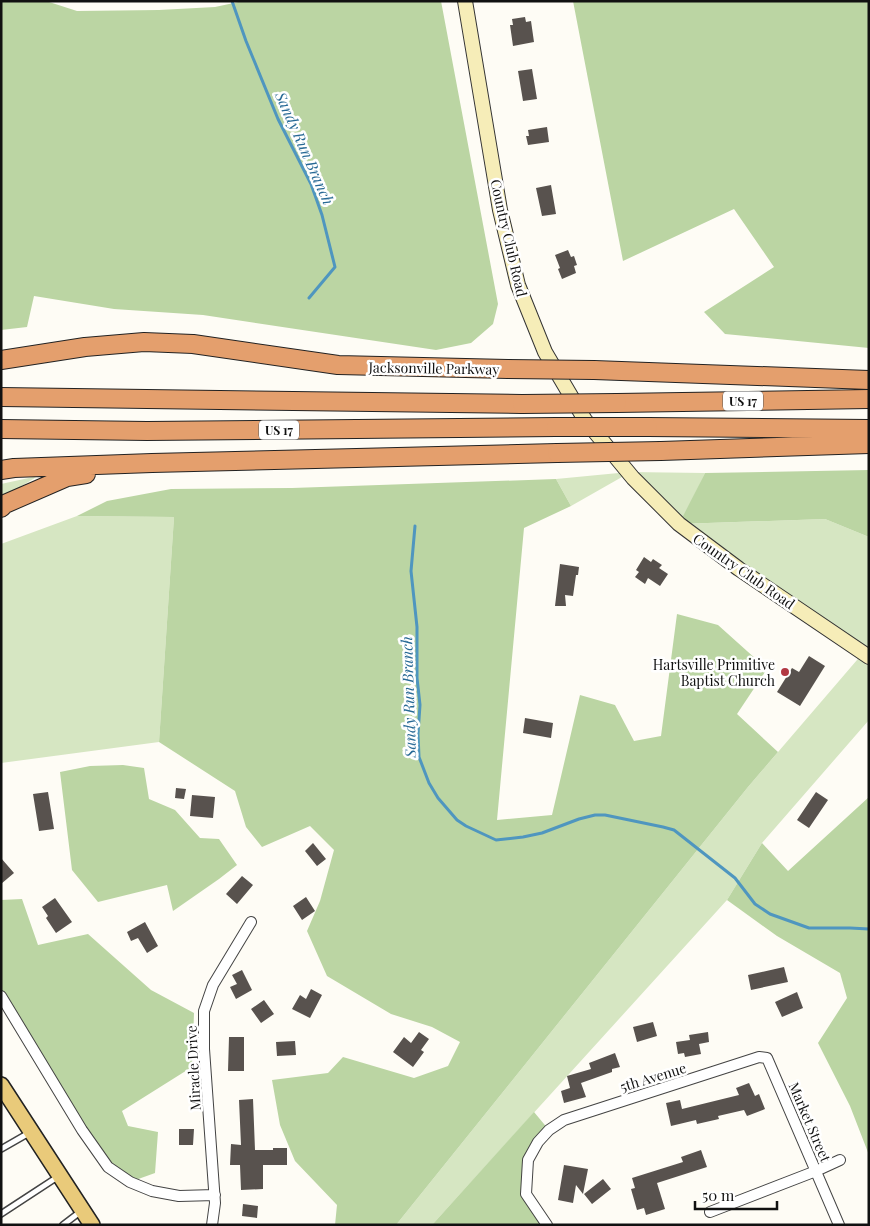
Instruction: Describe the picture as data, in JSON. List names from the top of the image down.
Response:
{
  "streets": {
    "highway": ["Jacksonville Parkway", "US 17"],
    "main road": ["Country Club Road"],
    "street": ["Miracle Drive", "5th Avenue", "Market Street"]
  },
  "crossings": [
    ["5th Avenue", "Market Street"]
  ],
  "water": ["Sandy Run Branch"],
  "places": ["Hartsville Primitive Baptist Church"],
  "scale_bar": "50 m"
}
